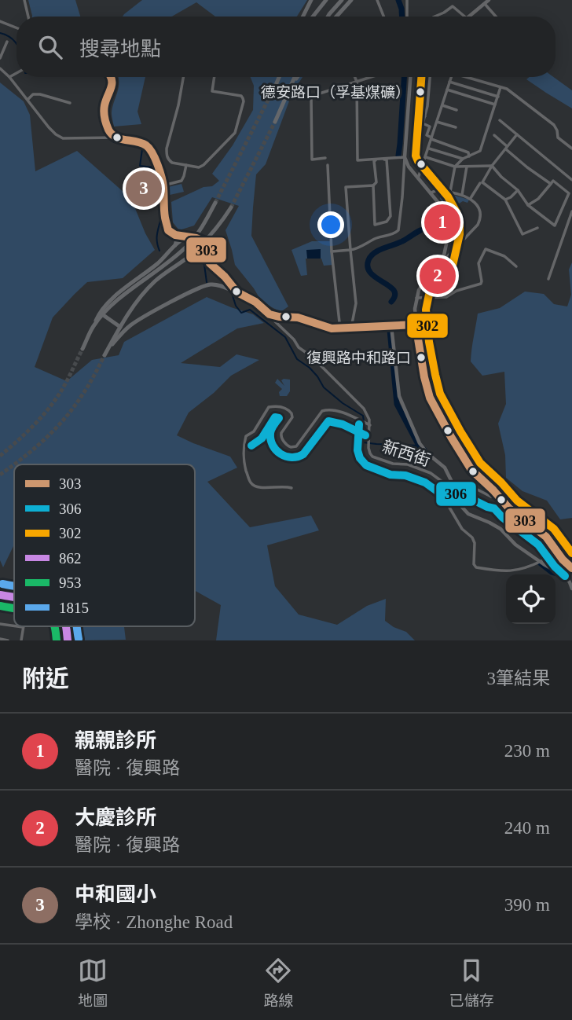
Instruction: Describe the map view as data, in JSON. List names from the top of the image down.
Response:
{
  "streets": {
    "street": ["新西街"]
  },
  "places": ["德安路口（孚基煤礦）", "復興路中和路口"],
  "lines": [
    "transit line 303",
    "transit line 302",
    "transit line 306",
    "transit line 1815",
    "transit line 862",
    "transit line 953"
  ],
  "legend": [
    "303",
    "306",
    "302",
    "862",
    "953",
    "1815"
  ],
  "page": {
    "search": "搜尋地點",
    "pins": ["3", "1", "2"],
    "heading": ["附近", "3筆結果"],
    "list": [
      {
        "mark": "1",
        "name": "親親診所",
        "note": "醫院 · 復興路",
        "value": "230 m"
      },
      {
        "mark": "2",
        "name": "大慶診所",
        "note": "醫院 · 復興路",
        "value": "240 m"
      },
      {
        "mark": "3",
        "name": "中和國小",
        "note": "學校 · Zhonghe Road",
        "value": "390 m"
      }
    ],
    "nav": ["地圖", "路線", "已儲存"]
  }
}
